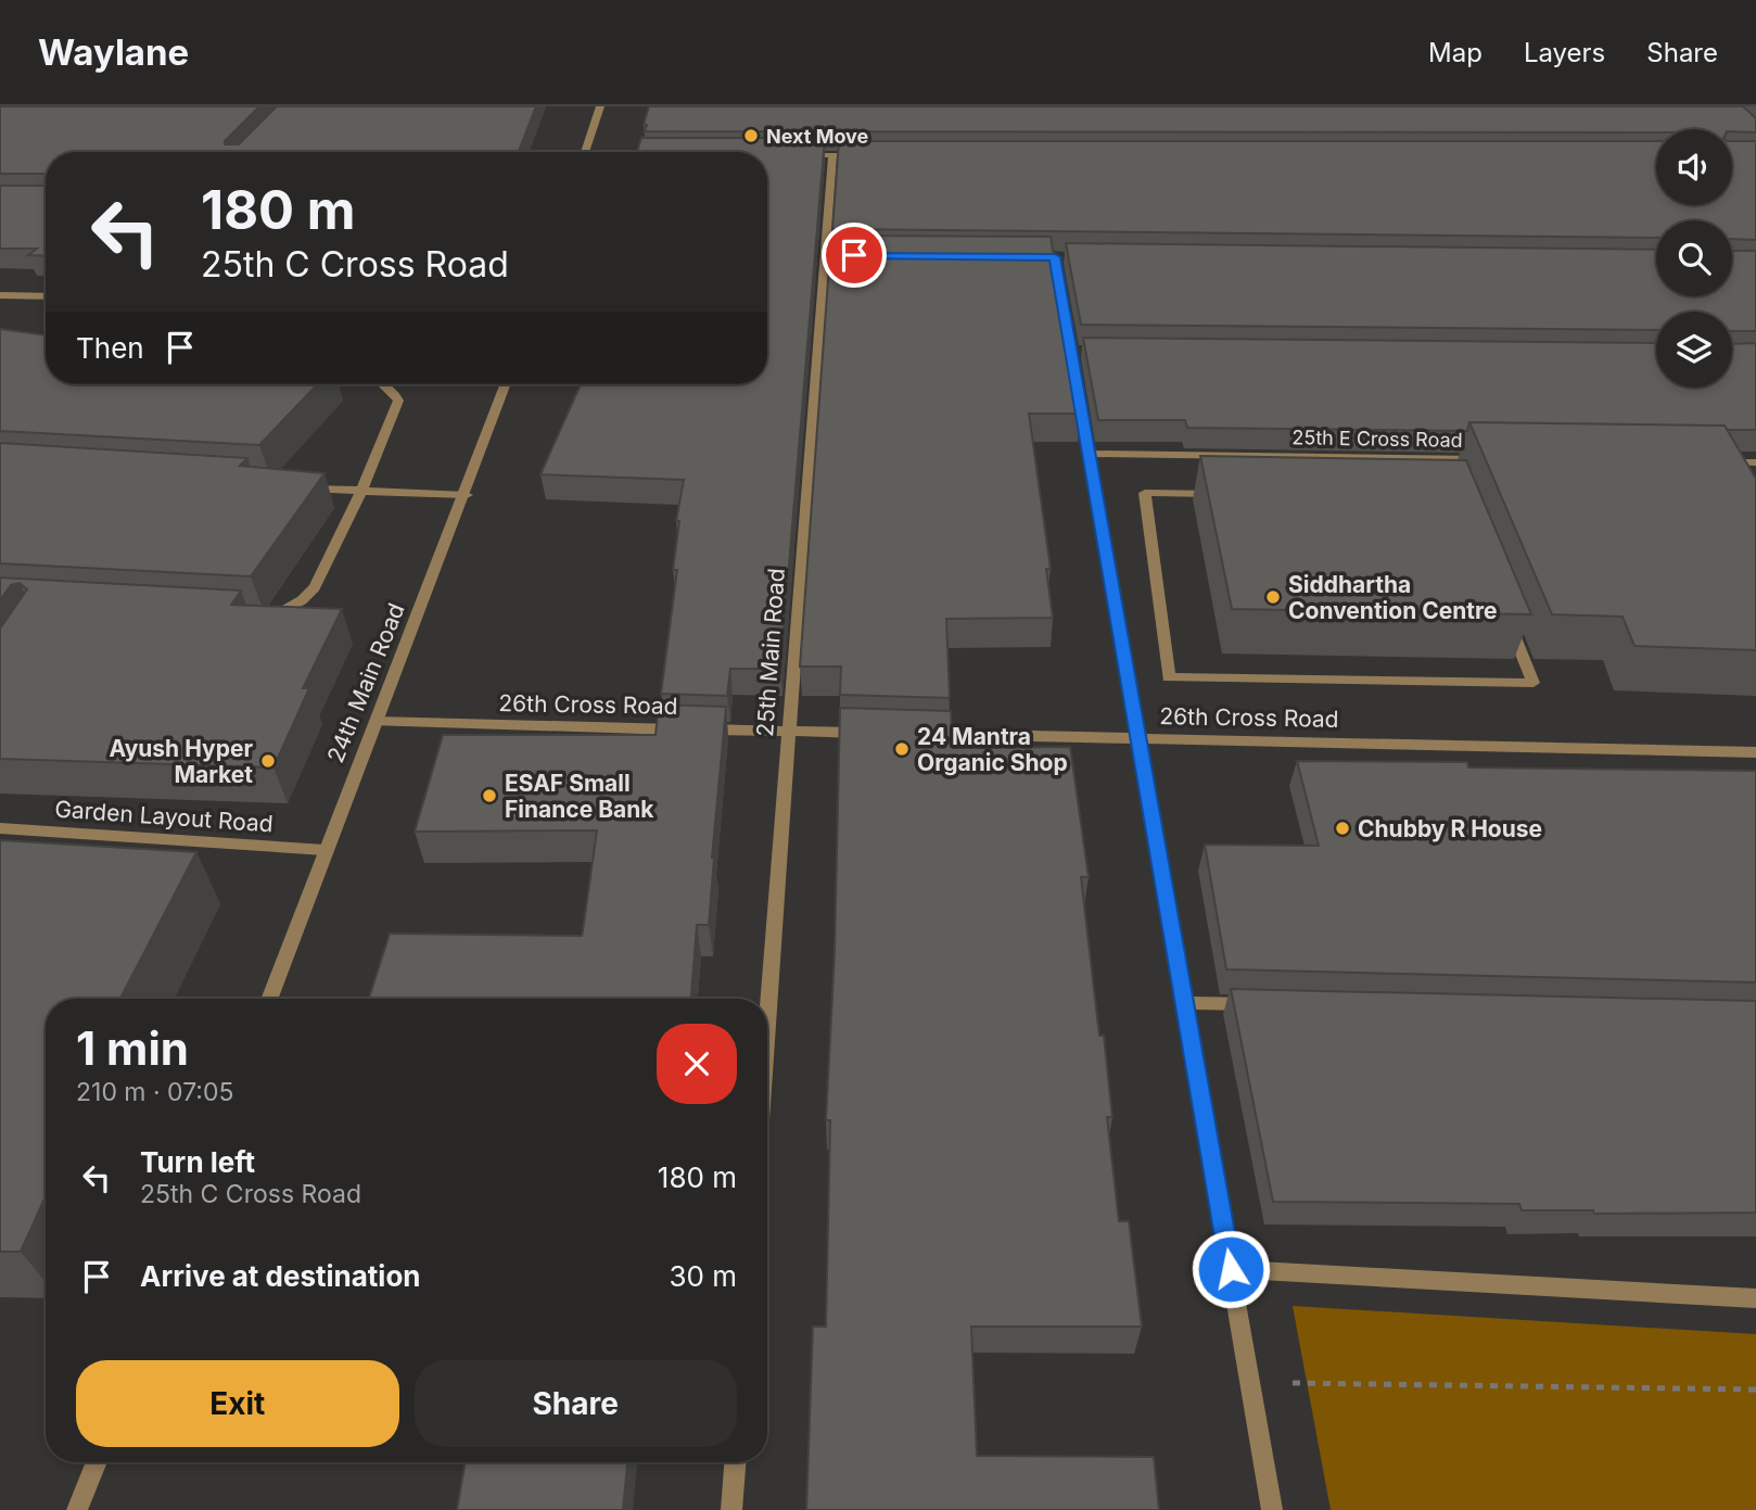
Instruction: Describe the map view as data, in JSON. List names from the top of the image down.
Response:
{
  "streets": {
    "street": [
      "25th E Cross Road",
      "25th Main Road",
      "24th Main Road",
      "26th Cross Road",
      "Garden Layout Road"
    ]
  },
  "crossings": [
    ["25th Main Road", "26th Cross Road"],
    ["24th Main Road", "26th Cross Road"],
    ["24th Main Road", "Garden Layout Road"]
  ],
  "places": [
    "Next Move",
    "Siddhartha Convention Centre",
    "24 Mantra Organic Shop",
    "Ayush Hyper Market",
    "ESAF Small Finance Bank",
    "Chubby R House"
  ],
  "page": {
    "header": "Waylane",
    "nav": ["Map", "Layers", "Share"],
    "turn": ["180 m", "25th C Cross Road"],
    "then": "Then",
    "heading": ["1 min", "210 m · 07:05"],
    "list": [
      {
        "name": "Turn left",
        "note": "25th C Cross Road",
        "value": "180 m"
      },
      {
        "name": "Arrive at destination",
        "value": "30 m"
      }
    ],
    "buttons": ["Exit", "Share"]
  }
}
